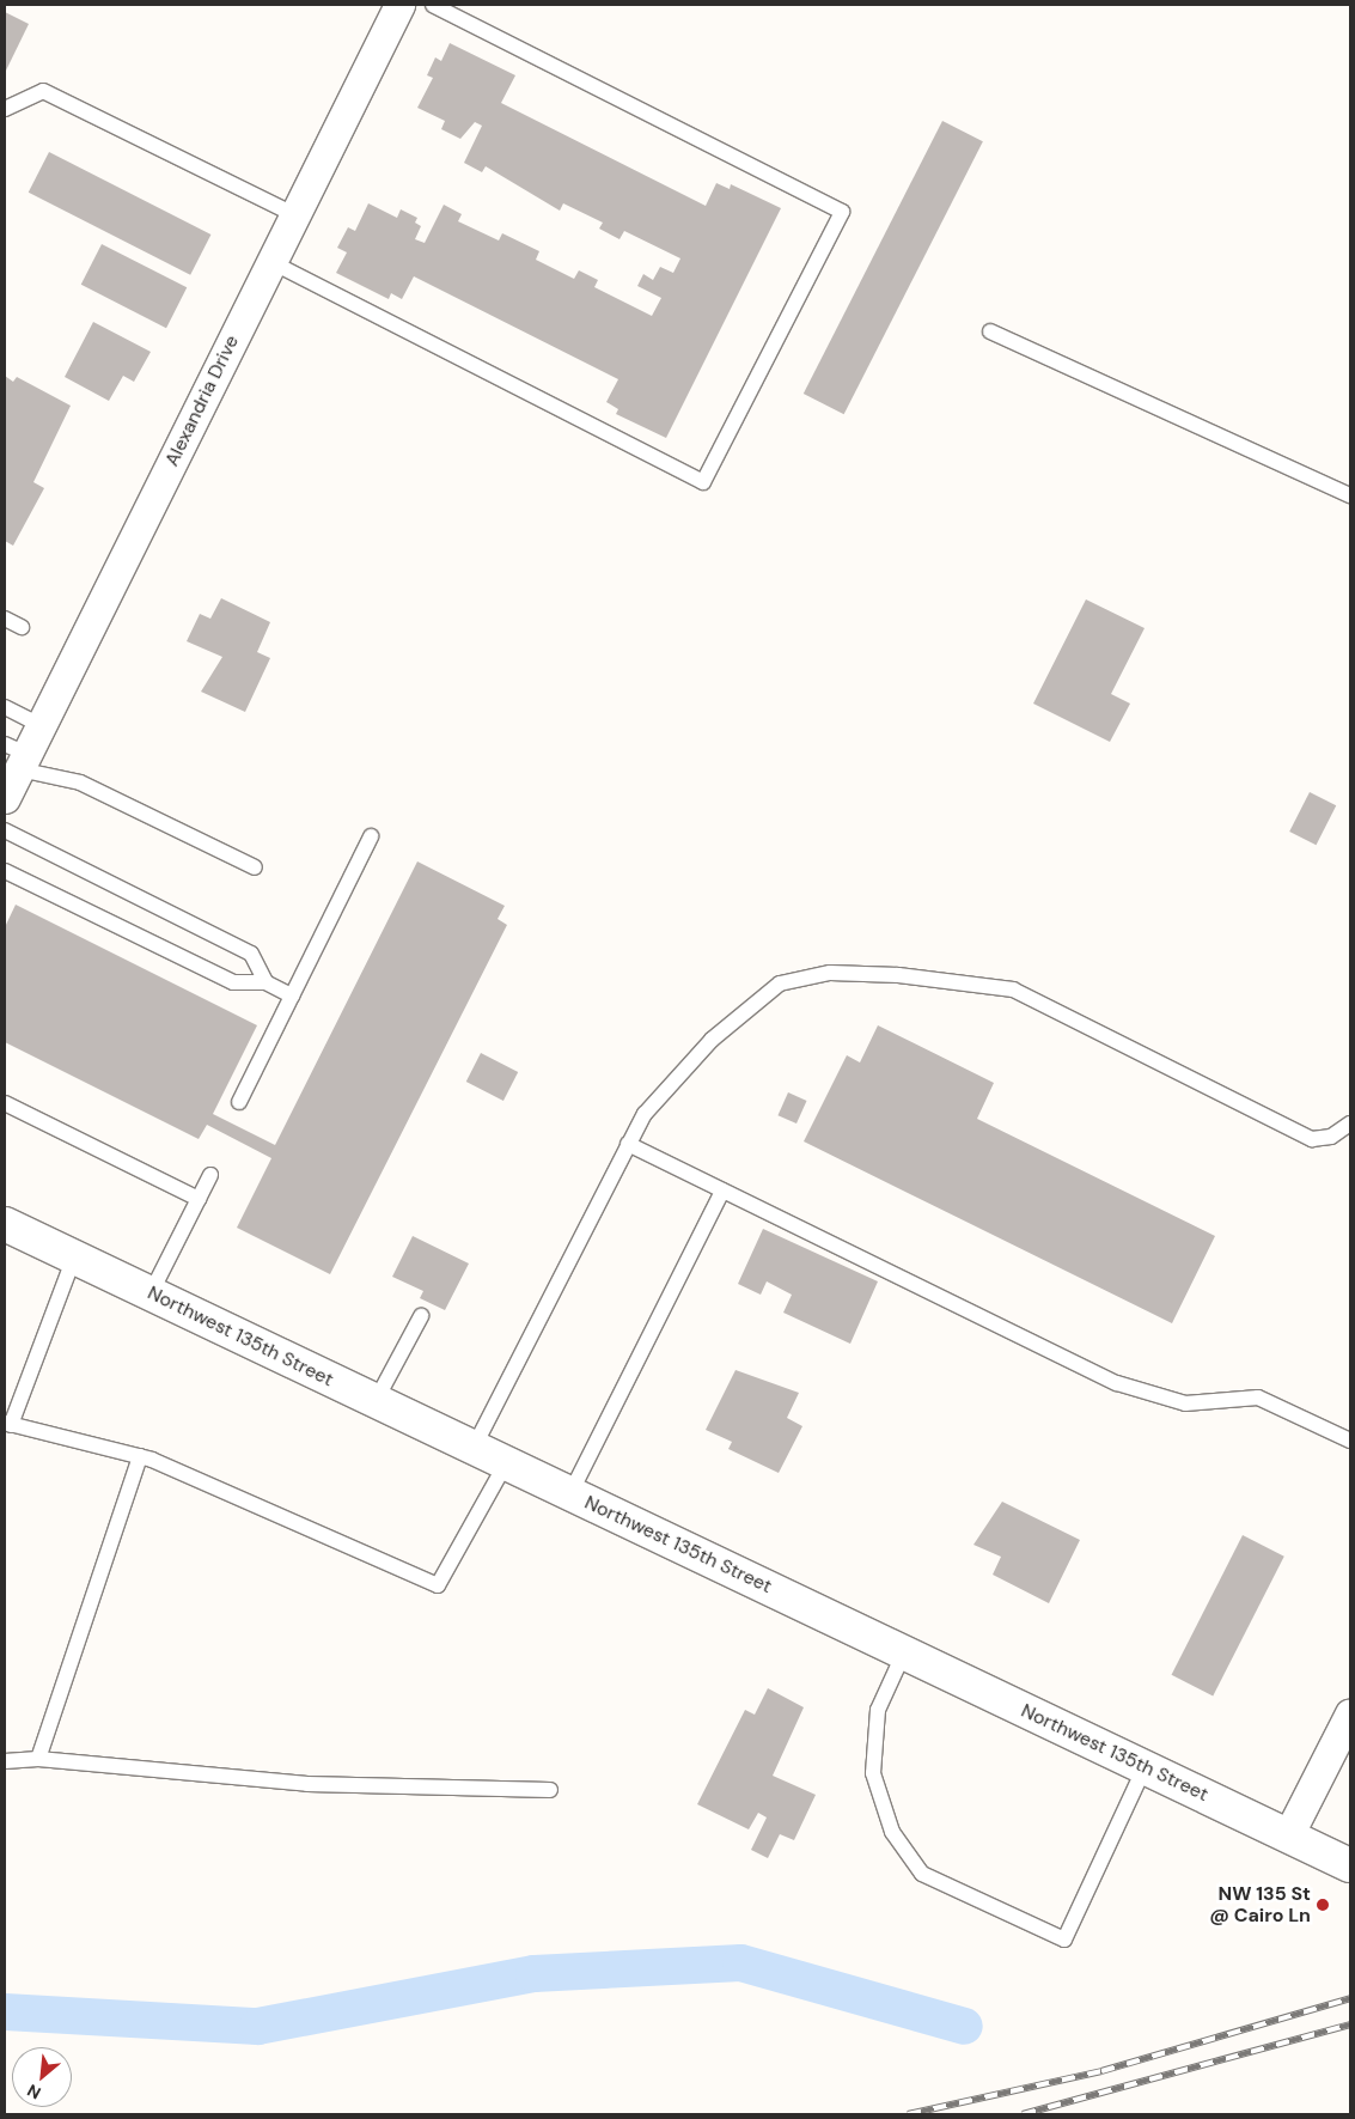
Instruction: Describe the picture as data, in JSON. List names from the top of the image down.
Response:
{
  "streets": {
    "main road": ["Northwest 135th Street"],
    "street": ["Alexandria Drive"]
  },
  "places": ["NW 135 St @ Cairo Ln"],
  "north": "bottom left"
}
